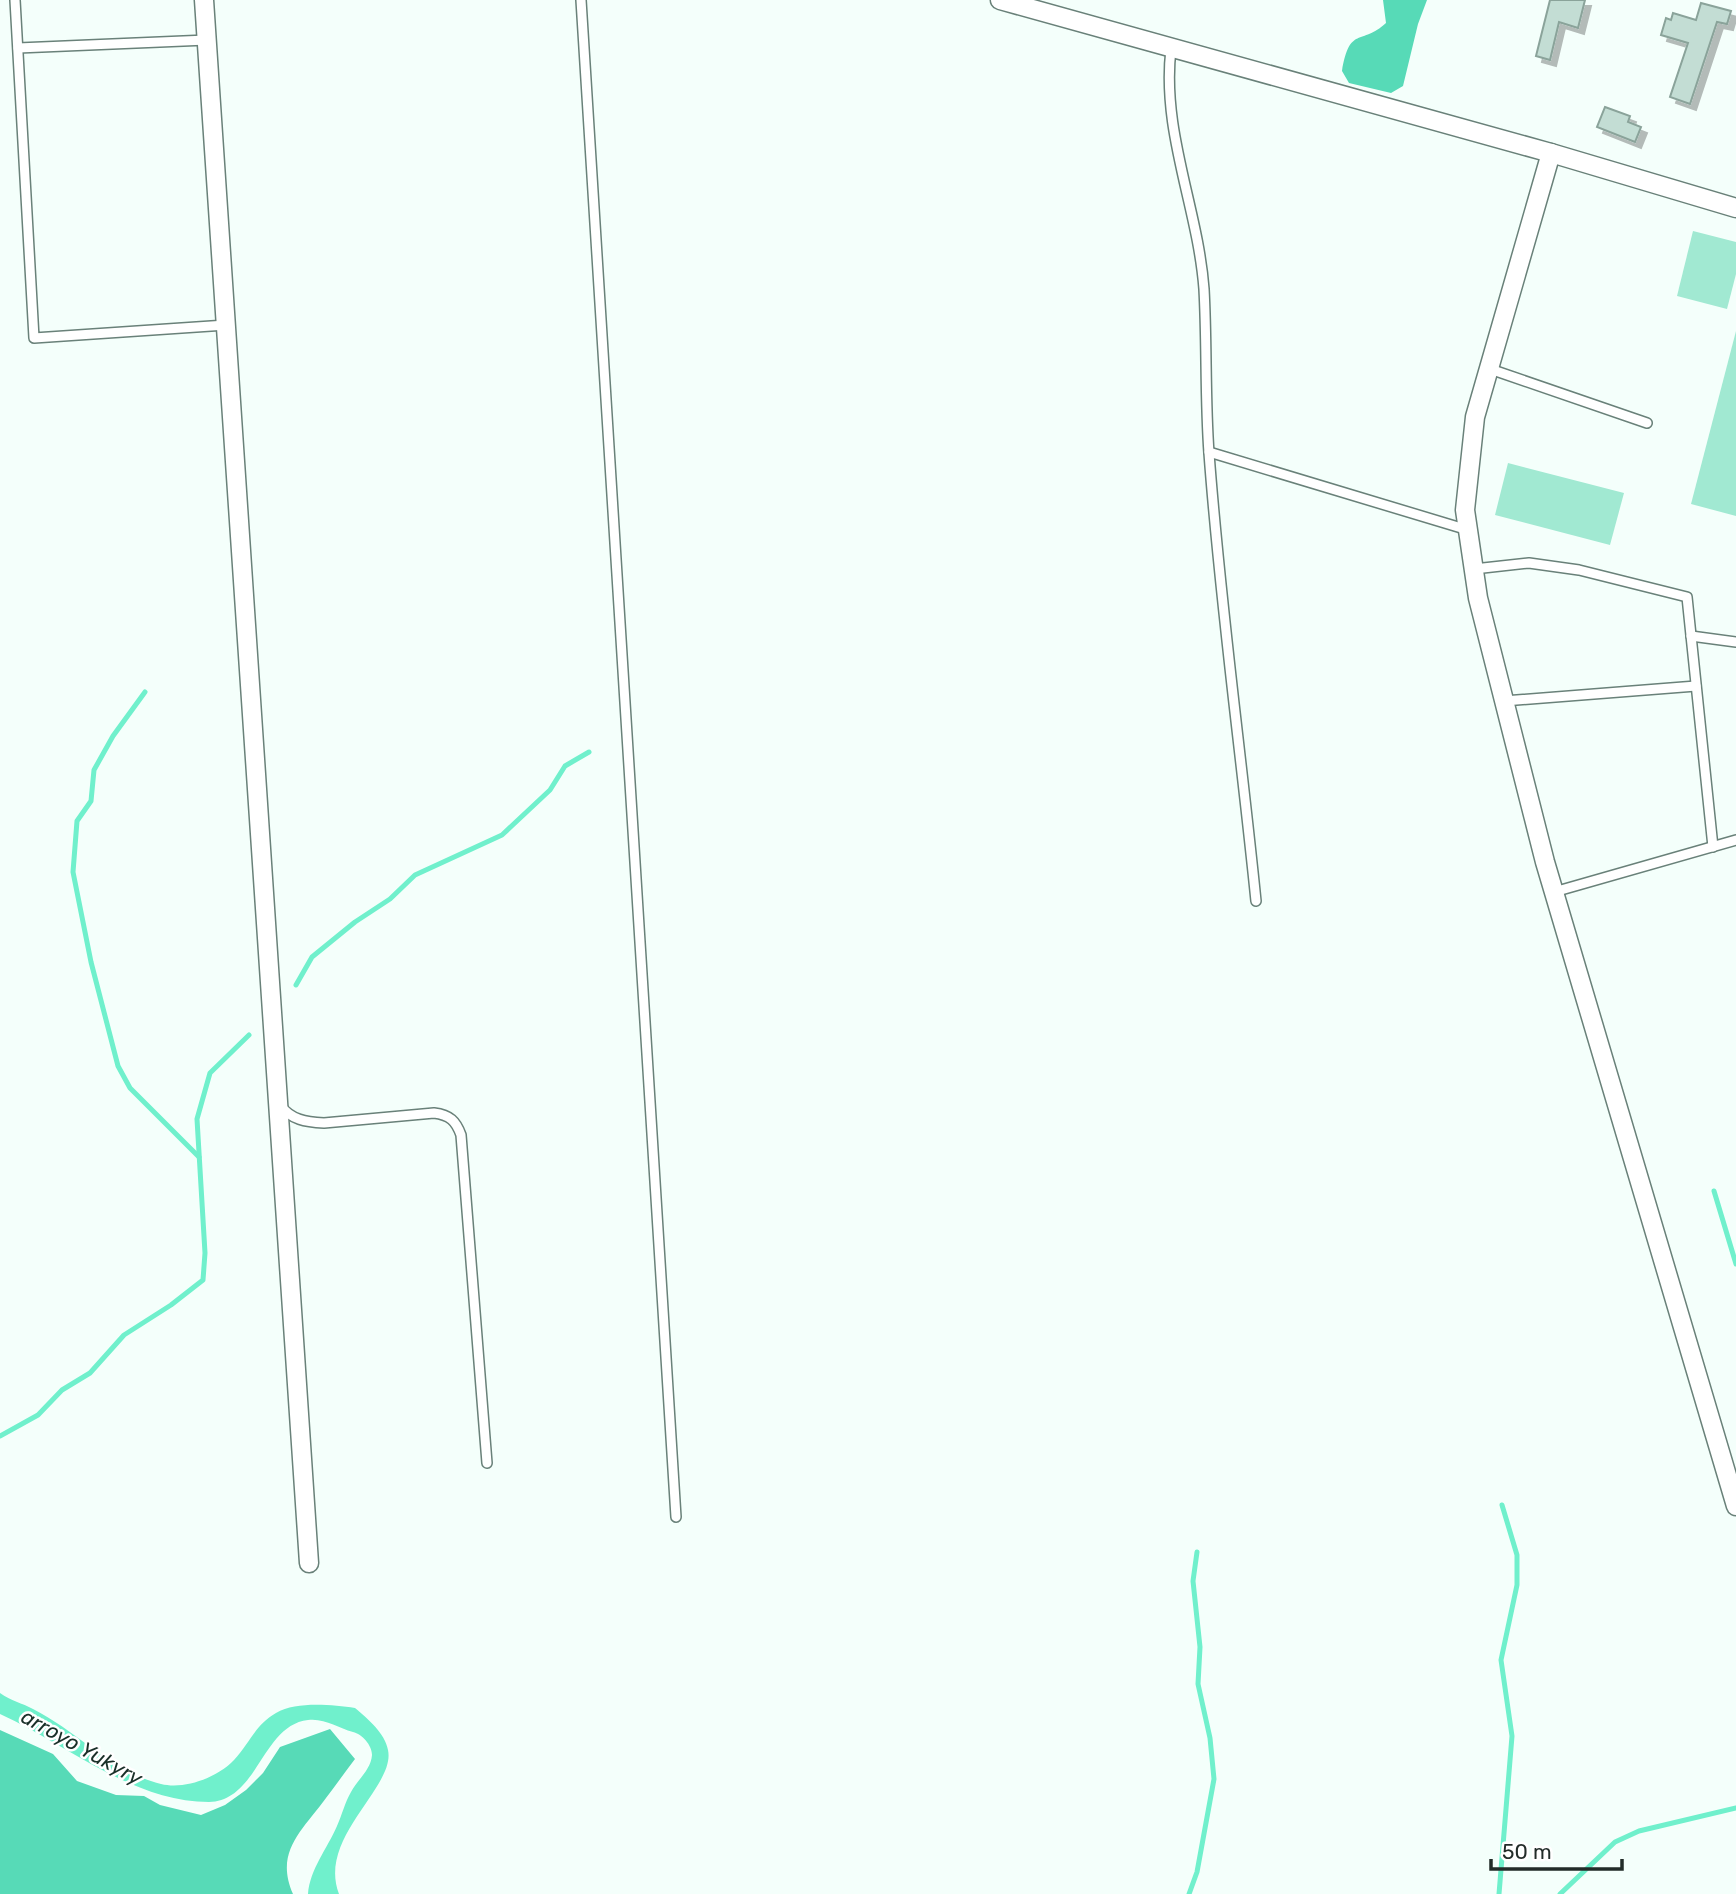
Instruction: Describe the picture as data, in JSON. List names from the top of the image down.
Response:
{
  "water": ["arroyo Yukyry"],
  "scale_bar": "50 m"
}
